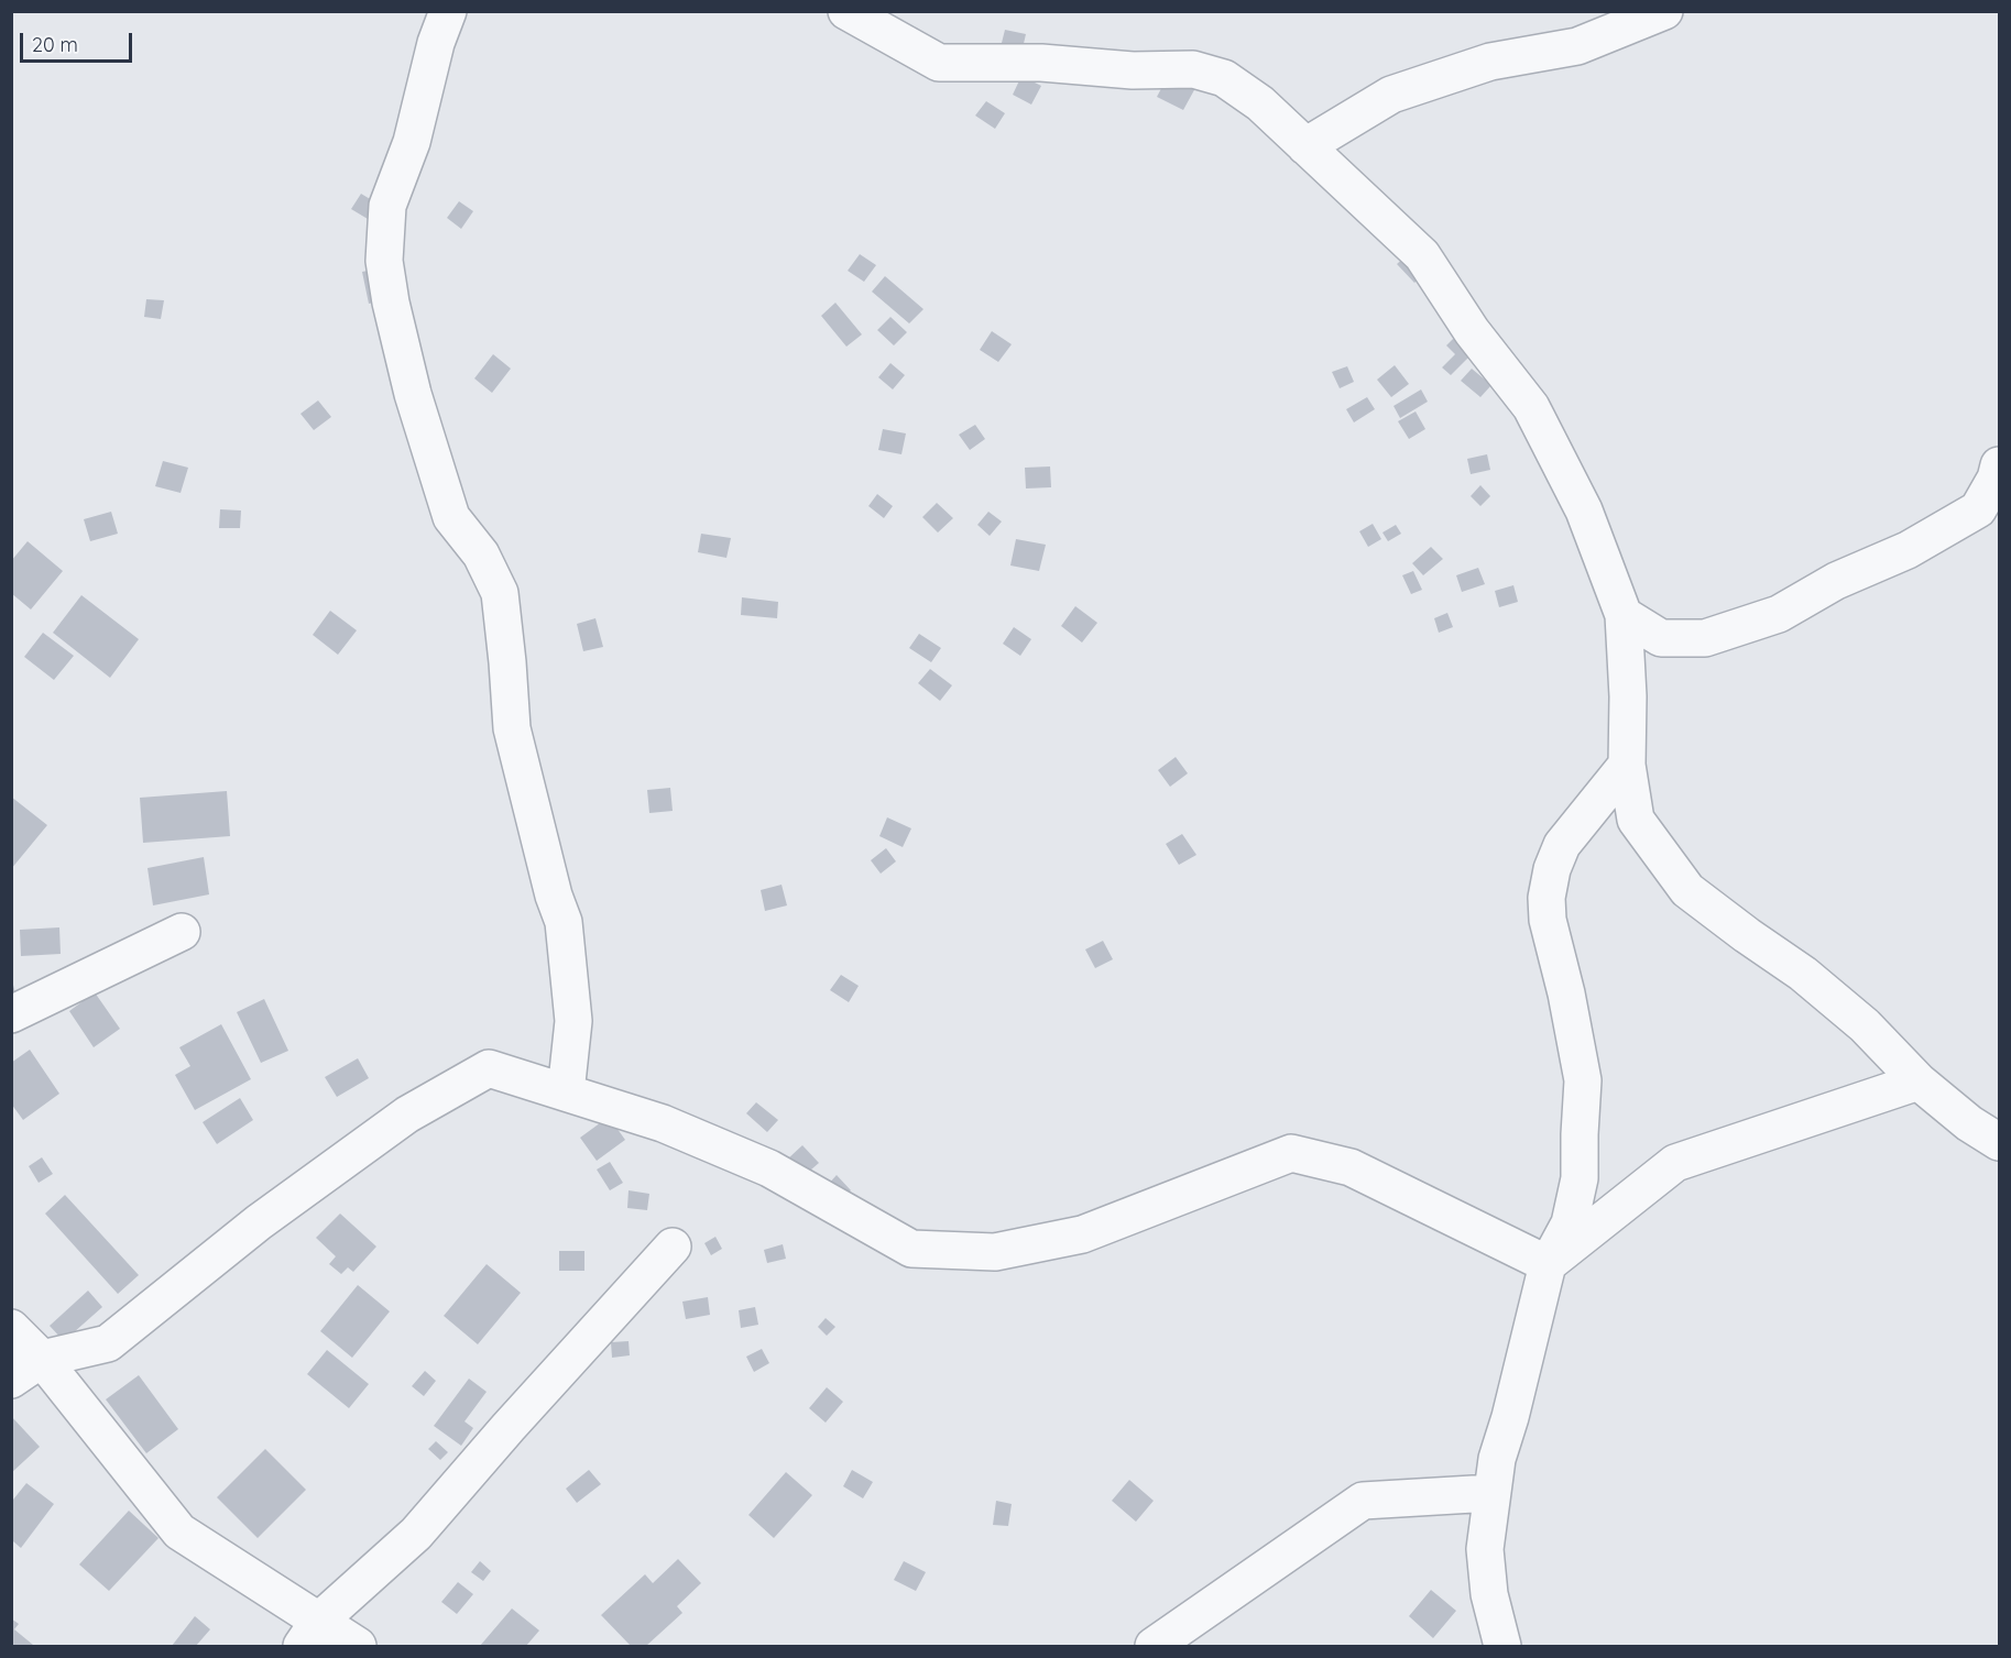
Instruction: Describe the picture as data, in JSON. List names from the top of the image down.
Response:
{
  "scale_bar": "20 m"
}
